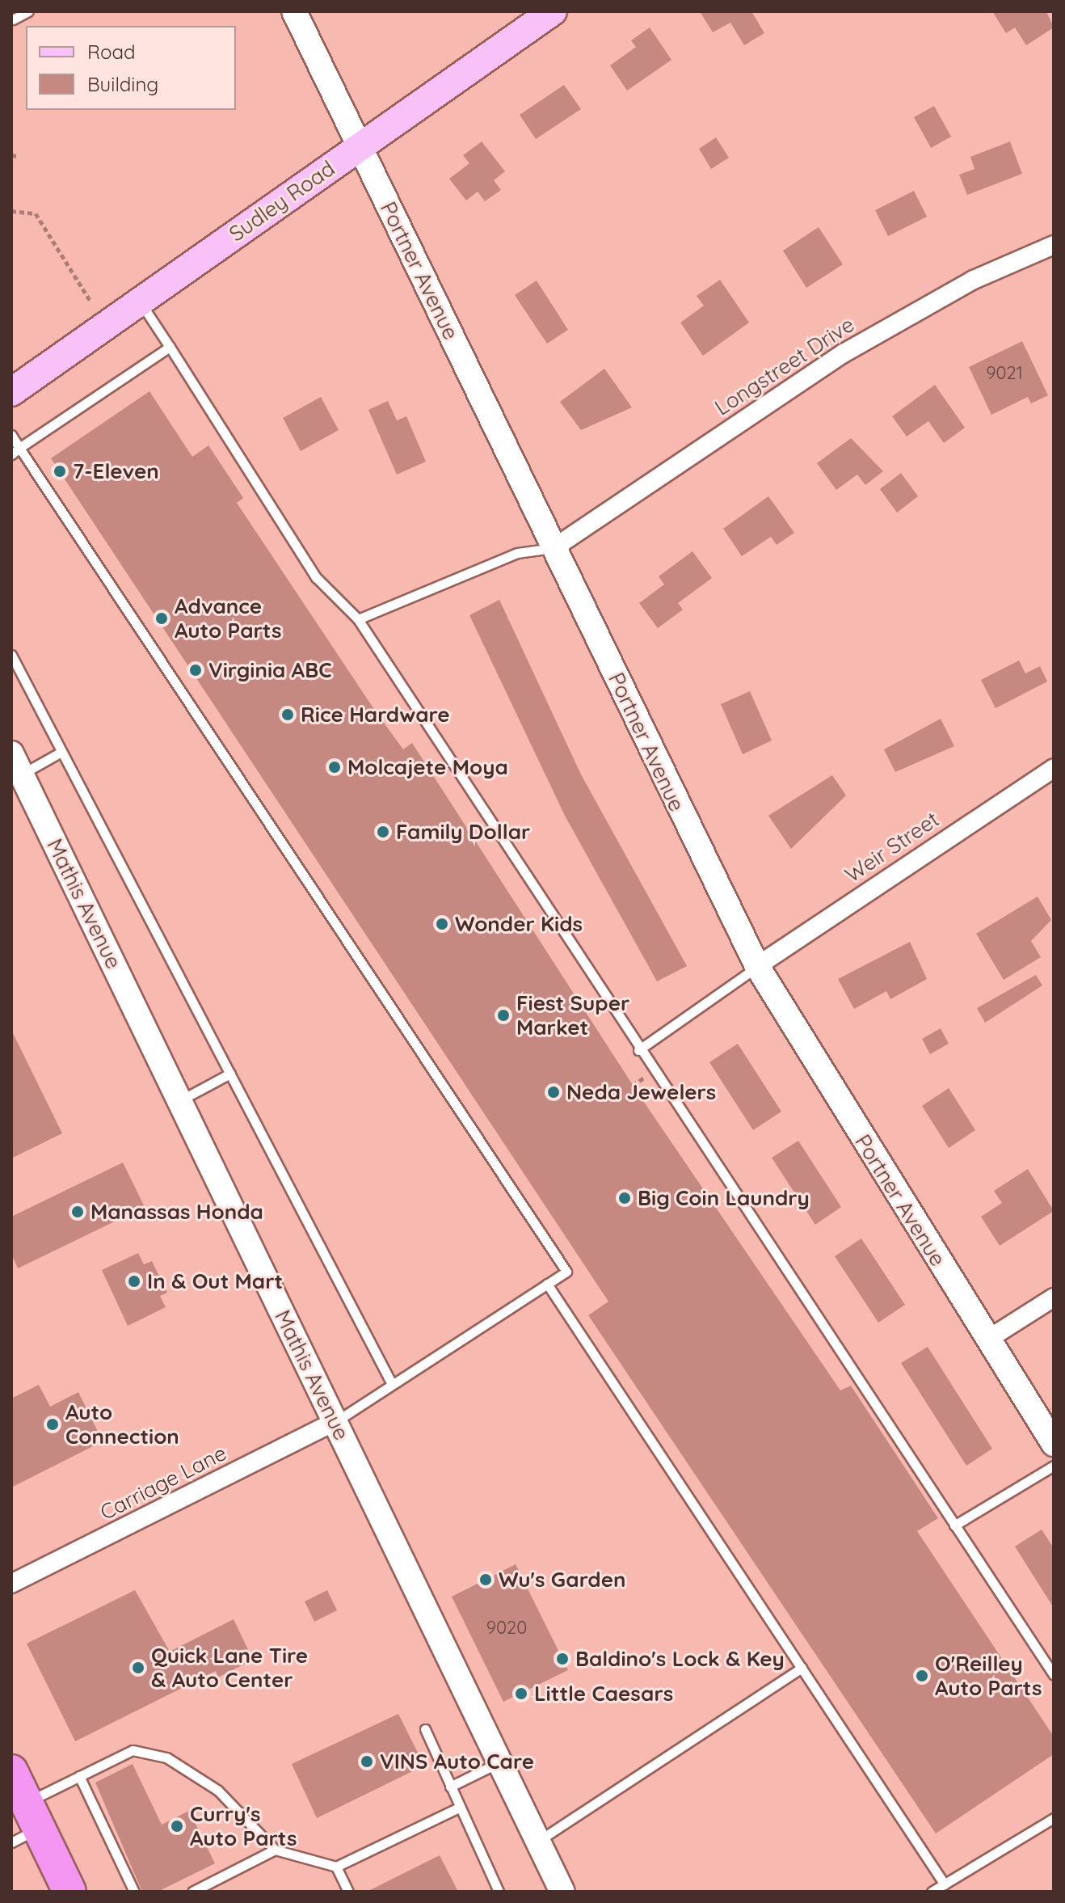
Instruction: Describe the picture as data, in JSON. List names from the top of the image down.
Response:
{
  "streets": {
    "main road": ["Sudley Road"],
    "street": [
      "Portner Avenue",
      "Longstreet Drive",
      "Weir Street",
      "Mathis Avenue",
      "Carriage Lane"
    ]
  },
  "crossings": [
    ["Sudley Road", "Portner Avenue"],
    ["Portner Avenue", "Longstreet Drive"],
    ["Portner Avenue", "Weir Street"],
    ["Mathis Avenue", "Carriage Lane"]
  ],
  "places": [
    "7-Eleven",
    "Advance Auto Parts",
    "Virginia ABC",
    "Rice Hardware",
    "Molcajete Moya",
    "Family Dollar",
    "Wonder Kids",
    "Fiest Super Market",
    "Neda Jewelers",
    "Big Coin Laundry",
    "Manassas Honda",
    "In & Out Mart",
    "Auto Connection",
    "Wu's Garden",
    "Baldino's Lock & Key",
    "Quick Lane Tire & Auto Center",
    "O'Reilley Auto Parts",
    "Little Caesars",
    "VINS Auto Care",
    "Curry's Auto Parts"
  ],
  "house_numbers": ["9021", "9020"],
  "legend": ["Road", "Building"]
}
